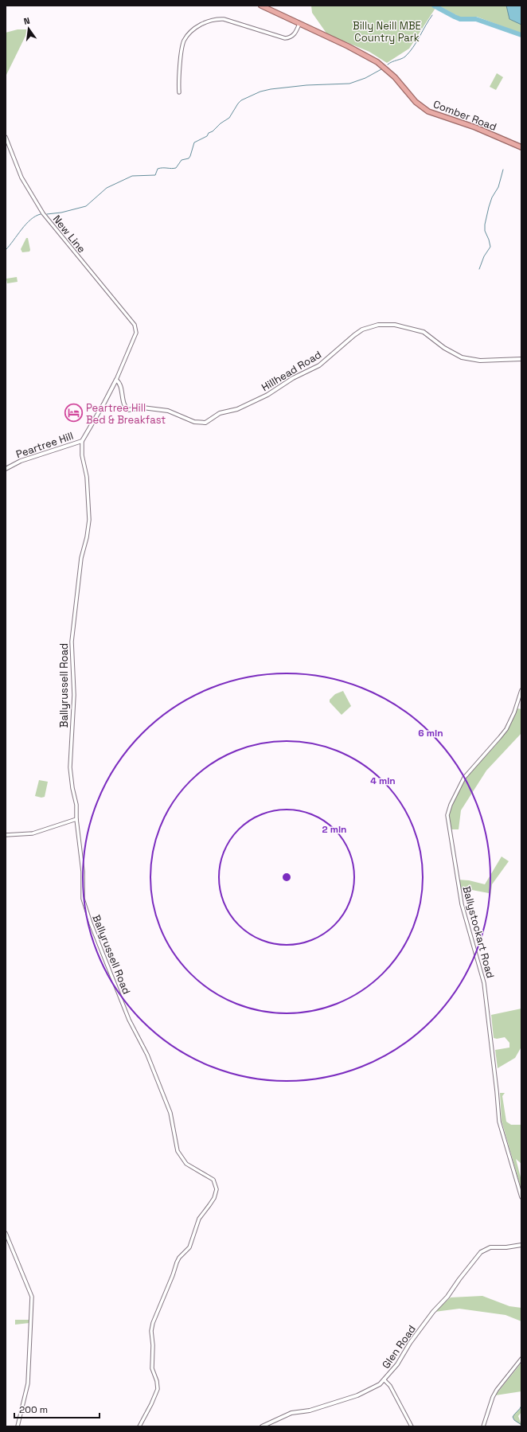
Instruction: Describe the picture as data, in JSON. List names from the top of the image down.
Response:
{
  "streets": {
    "highway": ["Comber Road"],
    "street": [
      "New Line",
      "Hillhead Road",
      "Peartree Hill",
      "Ballyrussell Road",
      "Ballystockart Road",
      "Glen Road"
    ]
  },
  "crossings": [
    ["New Line", "Peartree Hill"],
    ["Hillhead Road", "Peartree Hill"],
    ["Peartree Hill", "Ballyrussell Road"]
  ],
  "parks": ["Billy Neill MBE Country Park"],
  "places": {
    "hotel": ["Peartree Hill Bed & Breakfast"]
  },
  "scale_bar": "200 m",
  "north": "top",
  "rings": ["6 min", "4 min", "2 min"]
}
